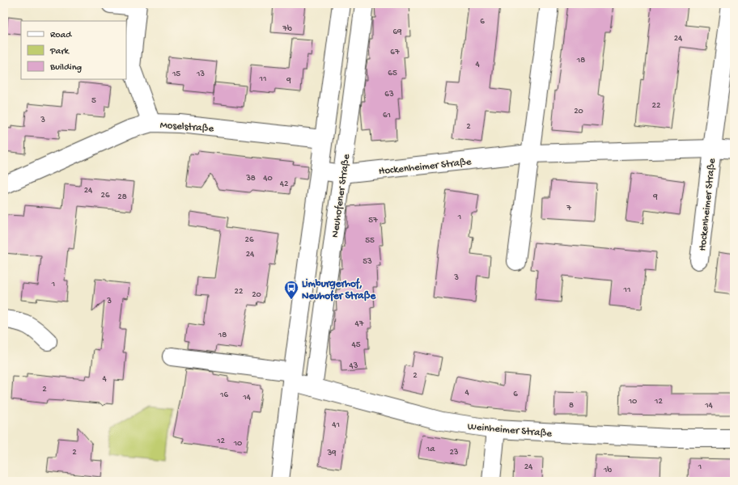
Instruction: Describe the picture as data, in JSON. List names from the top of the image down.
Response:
{
  "streets": {
    "street": [
      "Moselstraße",
      "Hockenheimer Straße",
      "Neuhofener Straße",
      "Weinheimer Straße"
    ]
  },
  "crossings": [
    ["Hockenheimer Straße", "Neuhofener Straße"],
    ["Neuhofener Straße", "Weinheimer Straße"]
  ],
  "places": {
    "bus stop": ["Limburgerhof, Neuhofer Straße"]
  },
  "house_numbers": [
    "6",
    "7b",
    "69",
    "24",
    "67",
    "18",
    "4",
    "65",
    "15",
    "13",
    "11",
    "9",
    "63",
    "5",
    "22",
    "20",
    "61",
    "3",
    "2",
    "38",
    "40",
    "42",
    "24",
    "26",
    "28",
    "9",
    "7",
    "1",
    "57",
    "26",
    "55",
    "24",
    "53",
    "3",
    "1",
    "11",
    "22",
    "20",
    "3",
    "47",
    "18",
    "45",
    "43",
    "2",
    "4",
    "2",
    "4",
    "6",
    "16",
    "14",
    "10",
    "12",
    "8",
    "14",
    "41",
    "12",
    "10",
    "1a",
    "2",
    "23",
    "39",
    "24",
    "1",
    "1b"
  ],
  "legend": ["Road", "Park", "Building"]
}
